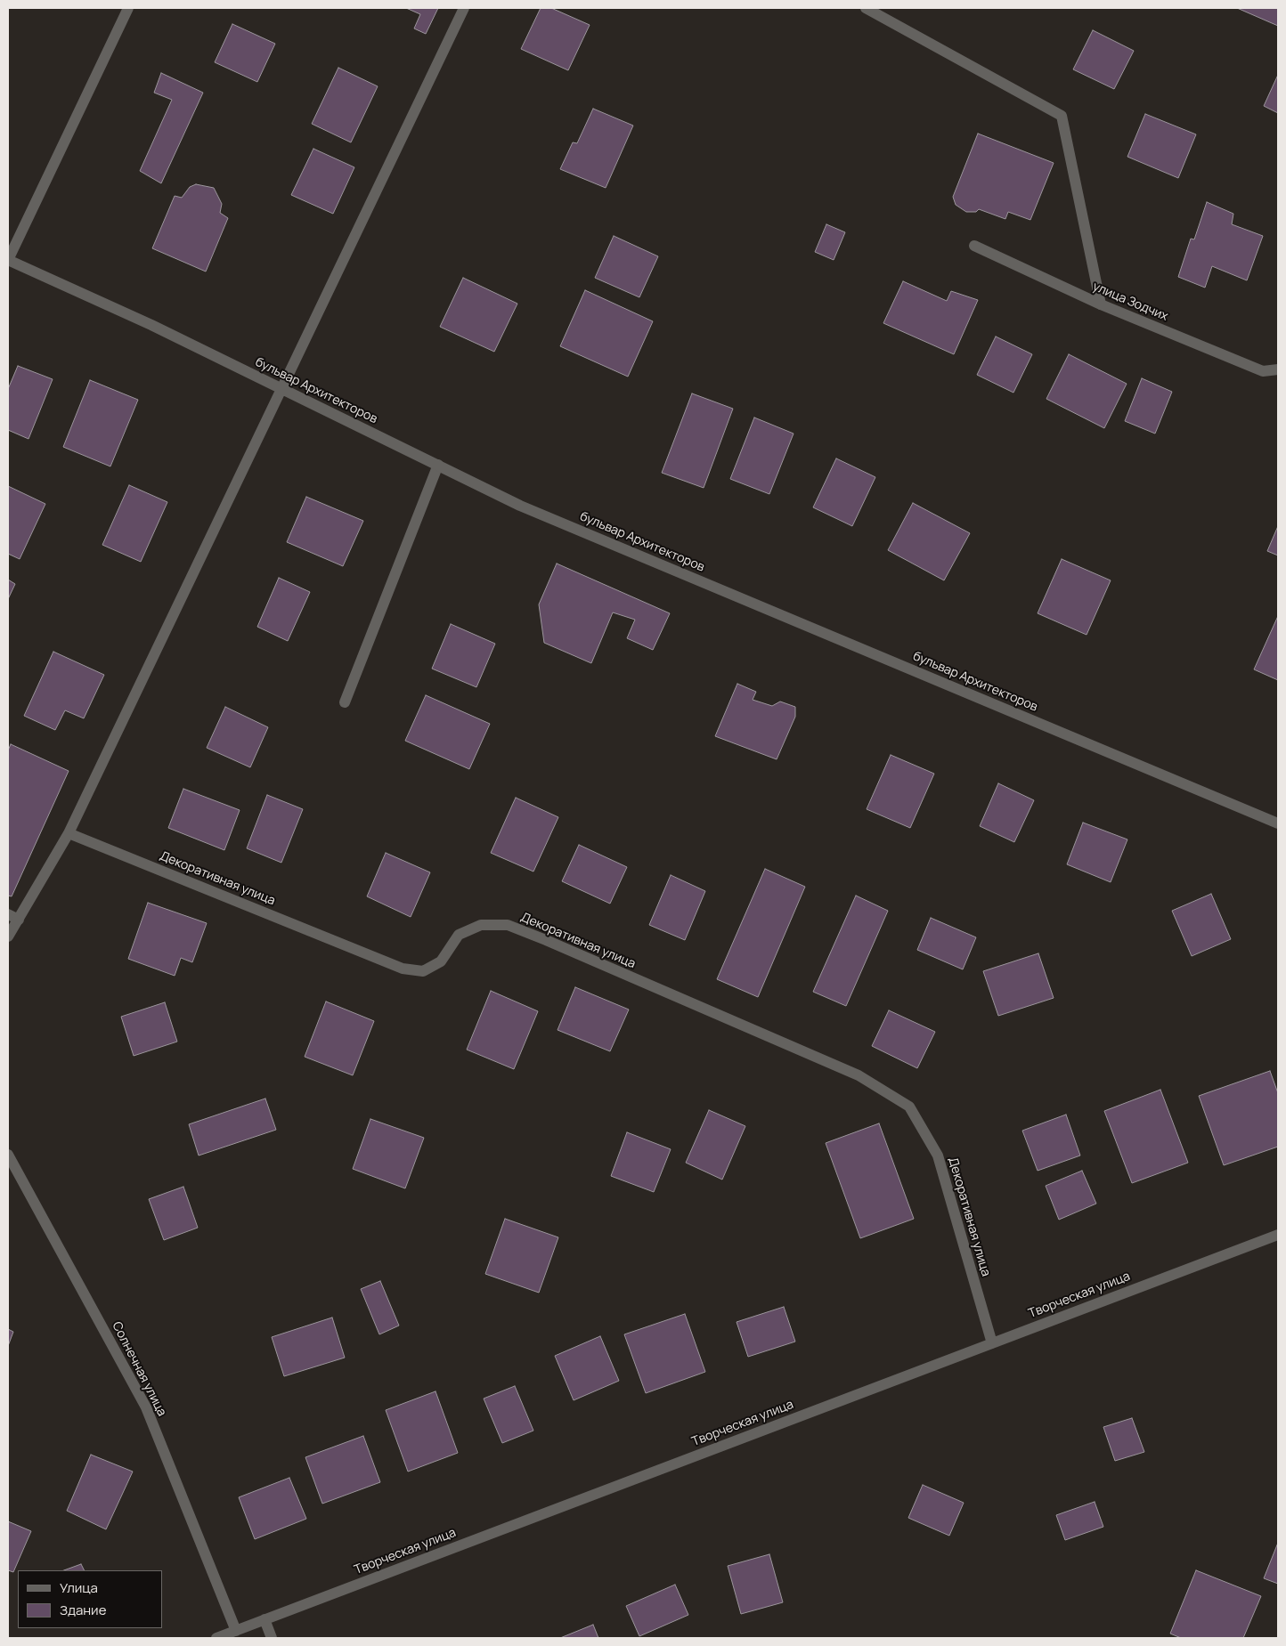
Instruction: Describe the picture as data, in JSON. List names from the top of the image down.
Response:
{
  "streets": {
    "street": [
      "улица Зодчих",
      "бульвар Архитекторов",
      "Декоративная улица",
      "Творческая улица",
      "Солнечная улица"
    ]
  },
  "crossings": [
    ["Декоративная улица", "Творческая улица"],
    ["Творческая улица", "Солнечная улица"]
  ],
  "legend": ["Улица", "Здание"]
}
